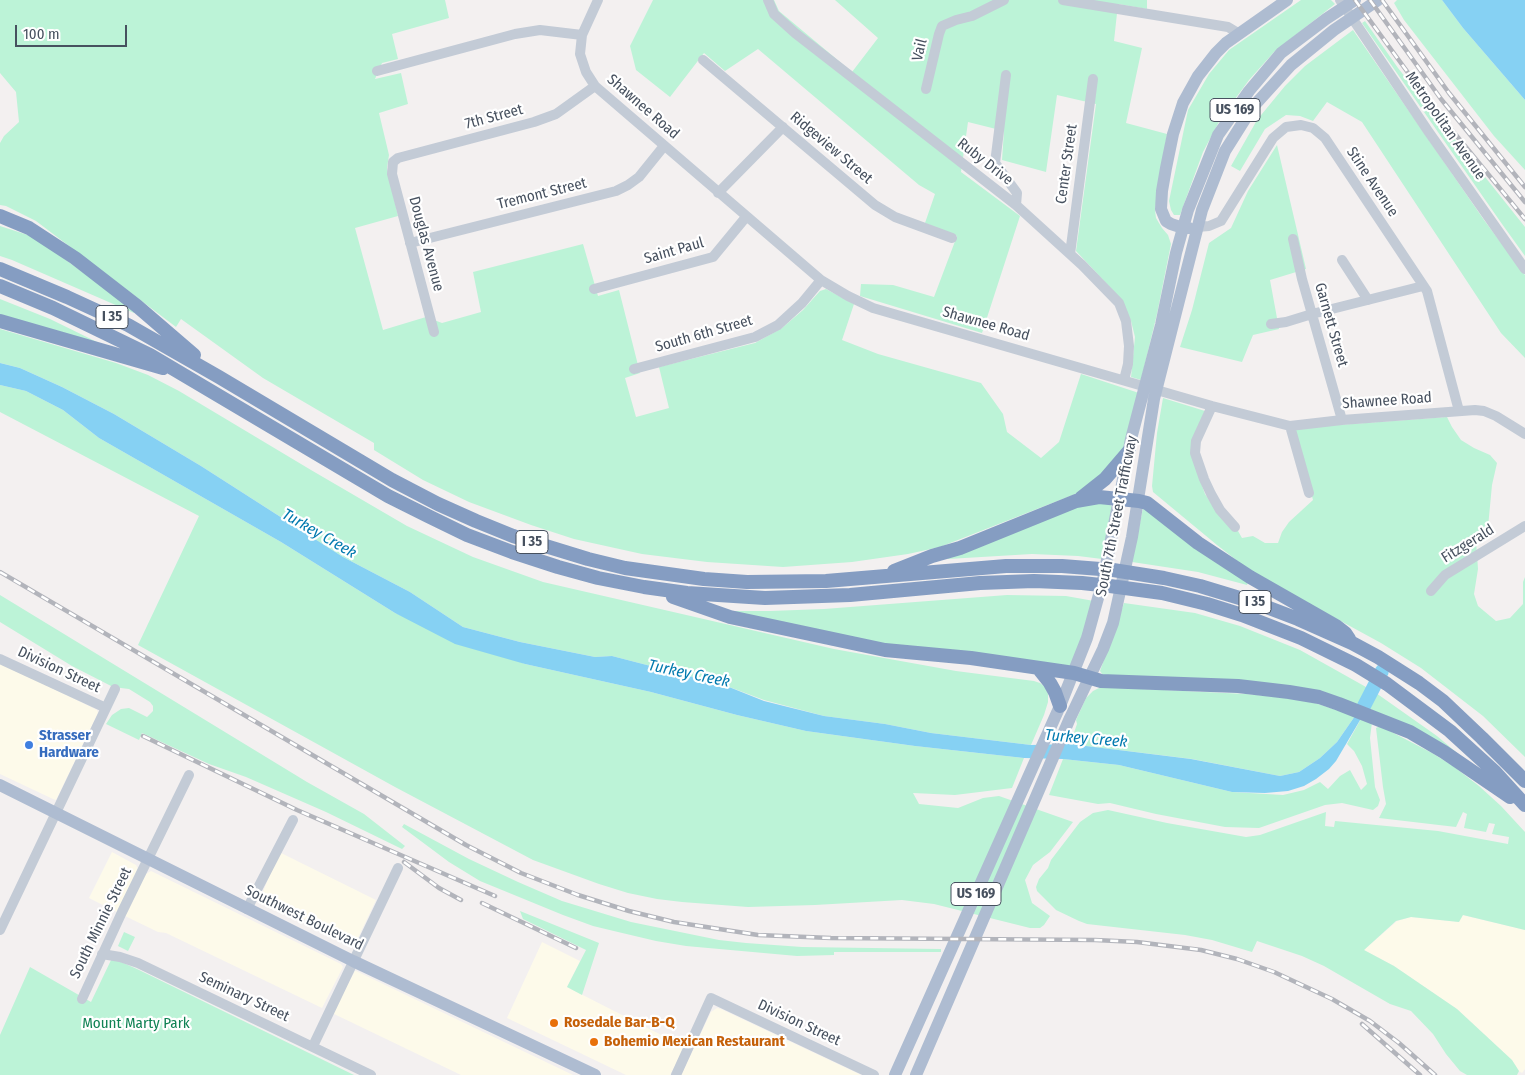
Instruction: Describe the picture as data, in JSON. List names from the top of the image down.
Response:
{
  "streets": {
    "highway": ["I 35"],
    "main road": ["US 169", "South 7th Street Trafficway", "Southwest Boulevard"],
    "street": [
      "Vail",
      "Shawnee Road",
      "7th Street",
      "Metropolitan Avenue",
      "Ridgeview Street",
      "Ruby Drive",
      "Center Street",
      "Stine Avenue",
      "Tremont Street",
      "Douglas Avenue",
      "Saint Paul",
      "Garnett Street",
      "South 6th Street",
      "Fitzgerald",
      "Division Street",
      "South Minnie Street",
      "Seminary Street"
    ]
  },
  "crossings": [
    ["Shawnee Road", "7th Street"],
    ["Shawnee Road", "Ruby Drive"],
    ["Shawnee Road", "Stine Avenue"],
    ["Shawnee Road", "Tremont Street"],
    ["Shawnee Road", "Saint Paul"],
    ["Shawnee Road", "Garnett Street"],
    ["Shawnee Road", "South 6th Street"],
    ["7th Street", "Douglas Avenue"],
    ["Ruby Drive", "Center Street"],
    ["Stine Avenue", "South 7th Street Trafficway"],
    ["Tremont Street", "Douglas Avenue"],
    ["Southwest Boulevard", "South Minnie Street"],
    ["South Minnie Street", "Seminary Street"]
  ],
  "water": ["Turkey Creek"],
  "parks": ["Mount Marty Park"],
  "places": ["Strasser Hardware", "Rosedale Bar-B-Q", "Bohemio Mexican Restaurant"],
  "scale_bar": "100 m"
}
